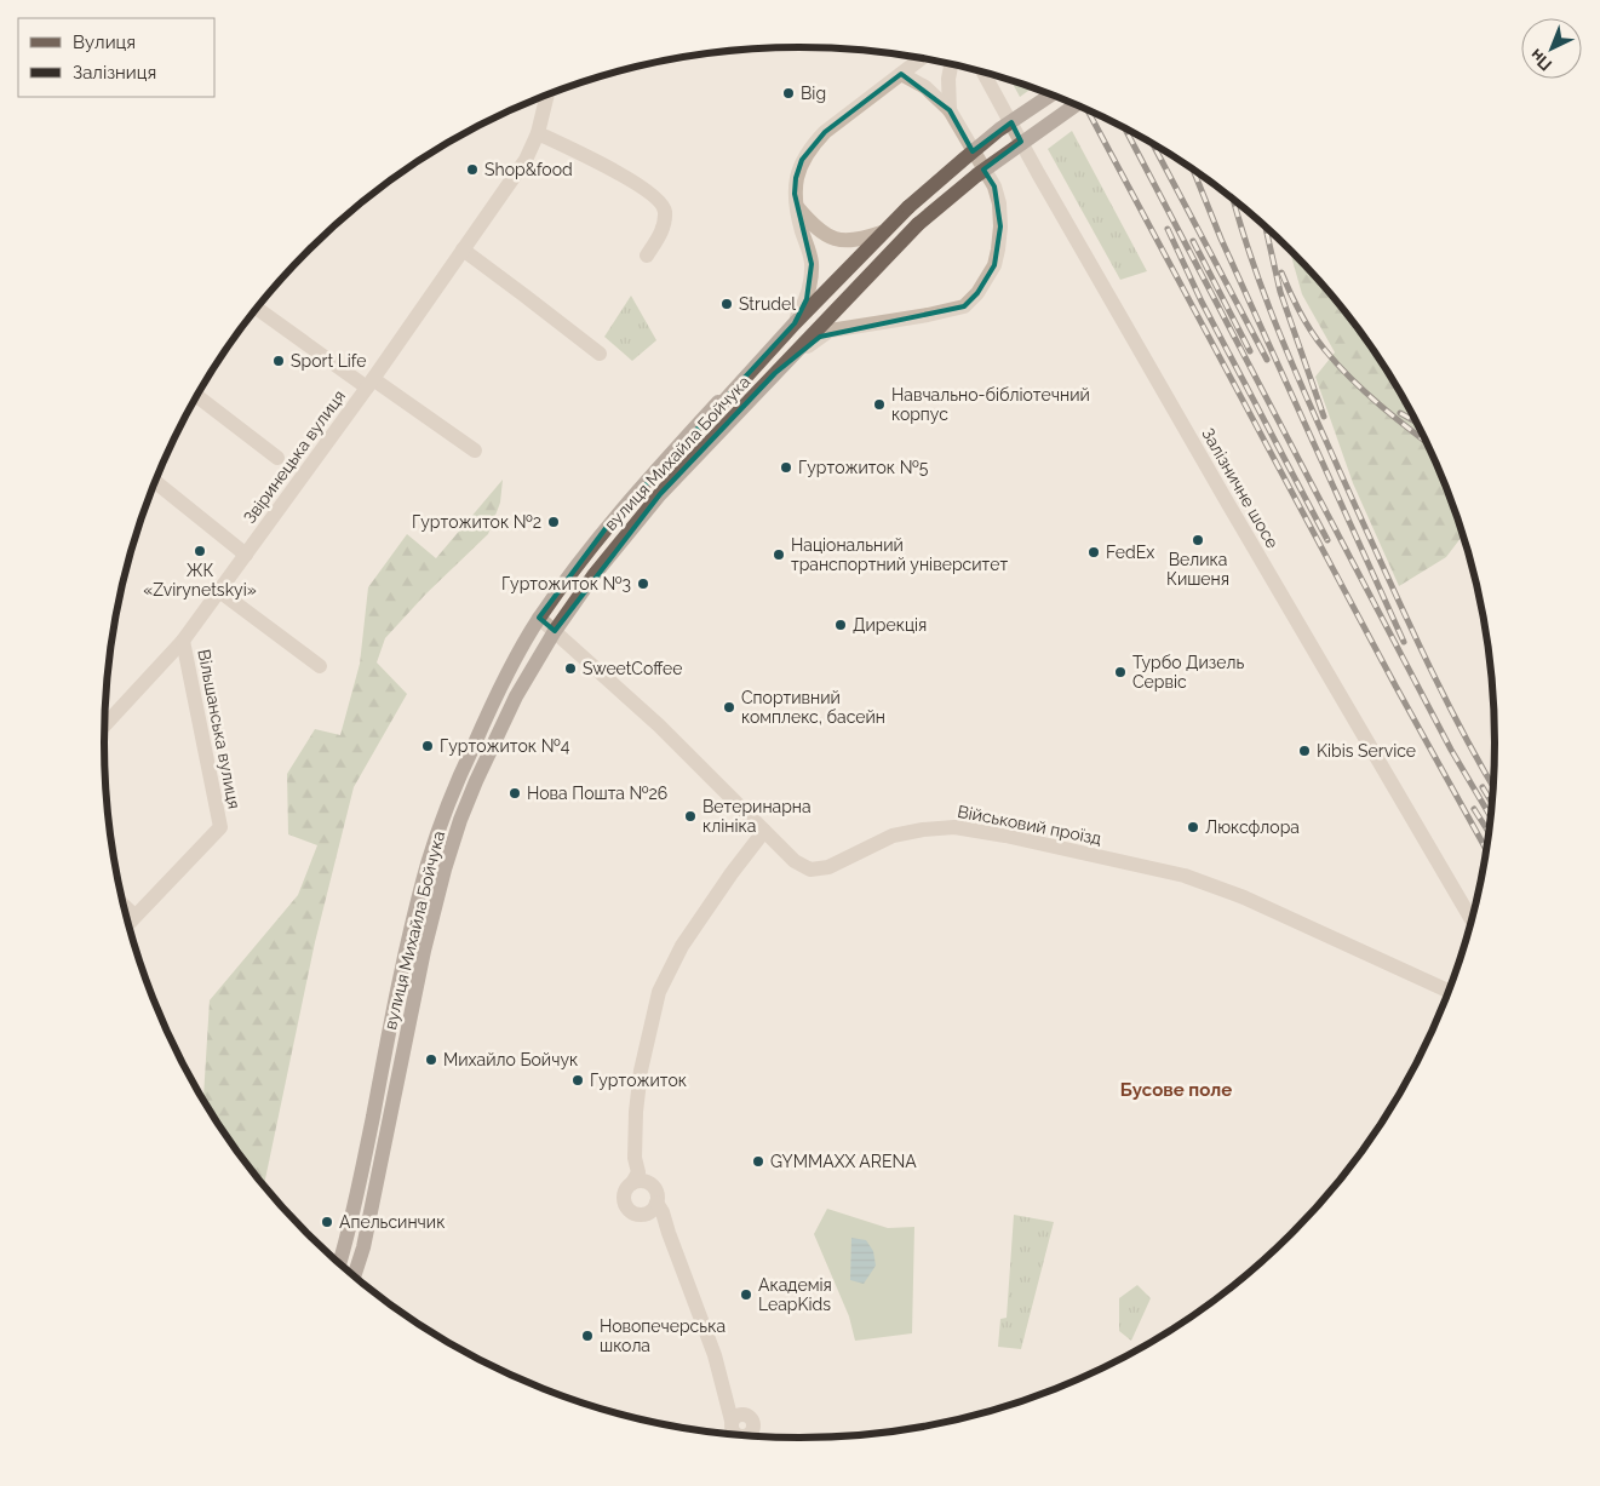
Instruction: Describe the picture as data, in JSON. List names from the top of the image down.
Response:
{
  "streets": {
    "main road": ["вулиця Михайла Бойчука"],
    "street": [
      "Звіринецька вулиця",
      "Залізничне шосе",
      "Вільшанська вулиця",
      "Військовий проїзд"
    ]
  },
  "crossings": [
    ["вулиця Михайла Бойчука", "Військовий проїзд"],
    ["Звіринецька вулиця", "Вільшанська вулиця"]
  ],
  "districts": ["Бусове поле"],
  "places": [
    "Big",
    "Shop&food",
    "Strudel",
    "Sport Life",
    "Навчально-бібліотечний корпус",
    "Гуртожиток №5",
    "Гуртожиток №2",
    "Велика Кишеня",
    "ЖК «Zvirynetskyi»",
    "FedEx",
    "Національний транспортний університет",
    "Гуртожиток №3",
    "Дирекція",
    "SweetCoffee",
    "Турбо Дизель Сервіс",
    "Спортивний комплекс, басейн",
    "Гуртожиток №4",
    "Kibis Service",
    "Нова Пошта №26",
    "Ветеринарна клініка",
    "Люксфлора",
    "Михайло Бойчук",
    "Гуртожиток",
    "GYMMAXX ARENA",
    "Апельсинчик",
    "Академія LeapKids",
    "Новопечерська школа"
  ],
  "legend": ["Вулиця", "Залізниця"],
  "north": "bottom left"
}
